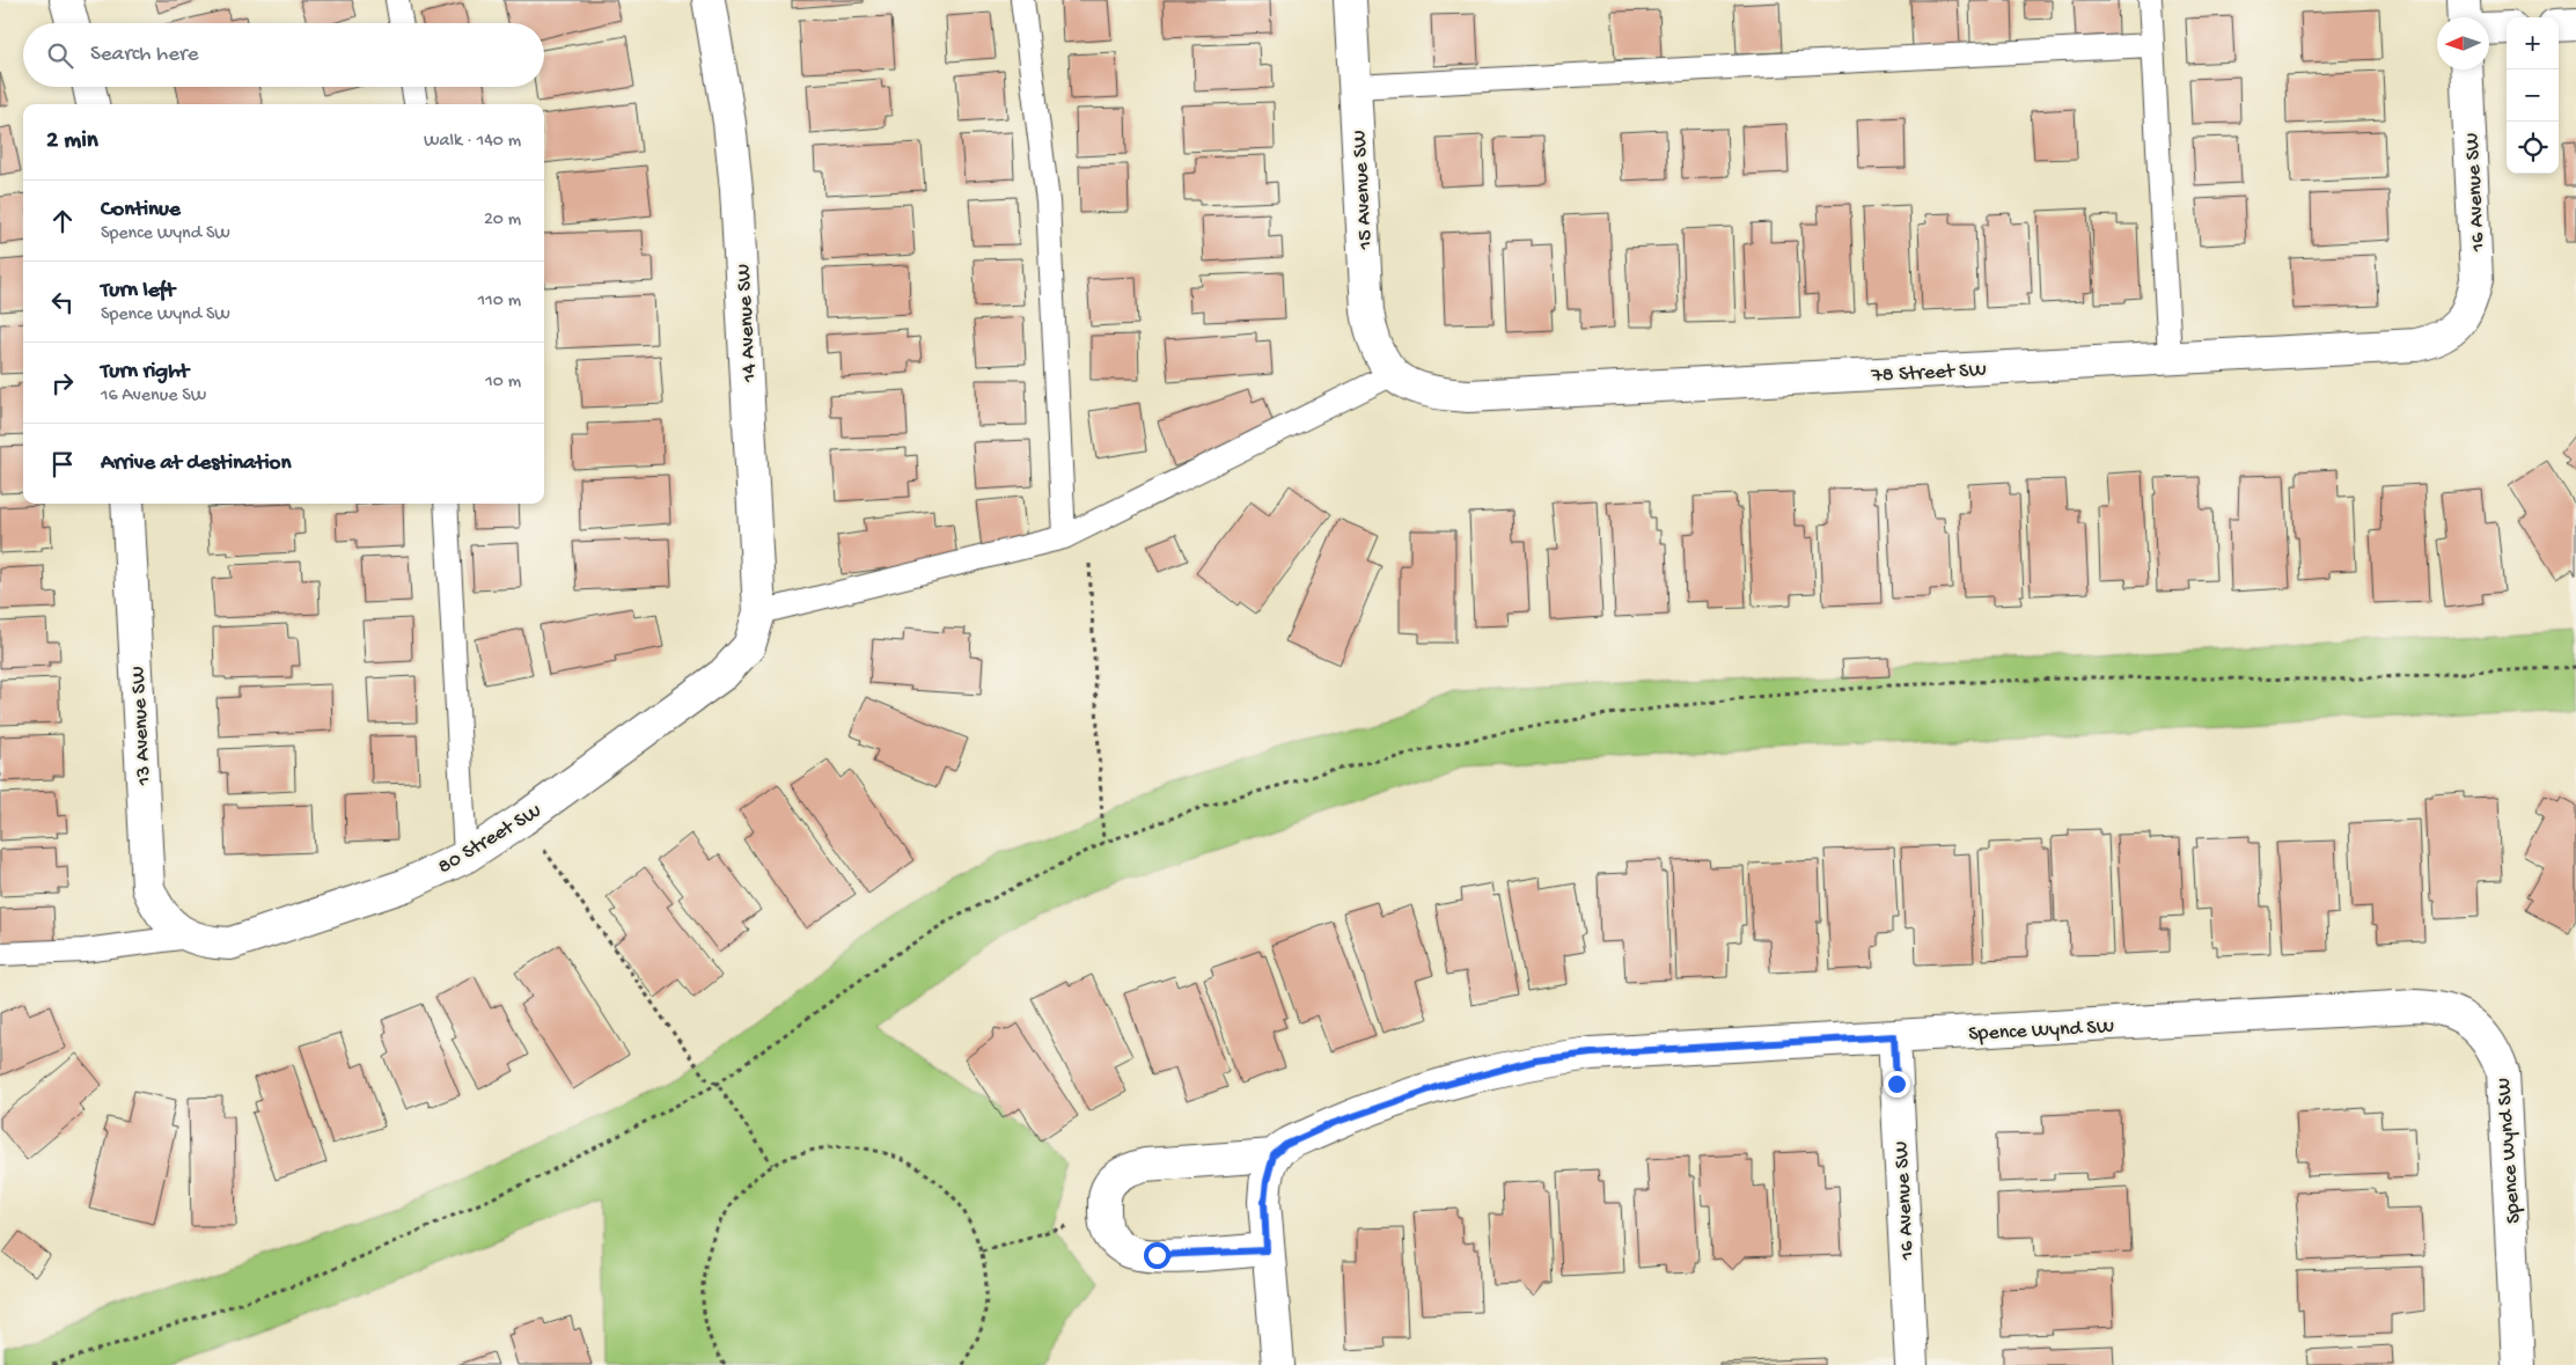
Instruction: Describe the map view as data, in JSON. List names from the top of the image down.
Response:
{
  "streets": {
    "street": [
      "15 Avenue SW",
      "16 Avenue SW",
      "14 Avenue SW",
      "78 Street SW",
      "13 Avenue SW",
      "80 Street SW",
      "Spence Wynd SW"
    ]
  },
  "crossings": [
    ["15 Avenue SW", "78 Street SW"],
    ["16 Avenue SW", "78 Street SW"],
    ["16 Avenue SW", "Spence Wynd SW"],
    ["14 Avenue SW", "80 Street SW"],
    ["13 Avenue SW", "80 Street SW"]
  ],
  "north": "left",
  "page": {
    "map_buttons": ["+", "−"],
    "search": "Search here",
    "heading": ["2 min", "Walk · 140 m"],
    "list": [
      ["Continue", "Spence Wynd SW", "20 m"],
      ["Turn left", "Spence Wynd SW", "110 m"],
      ["Turn right", "16 Avenue SW", "10 m"],
      "Arrive at destination"
    ]
  }
}
